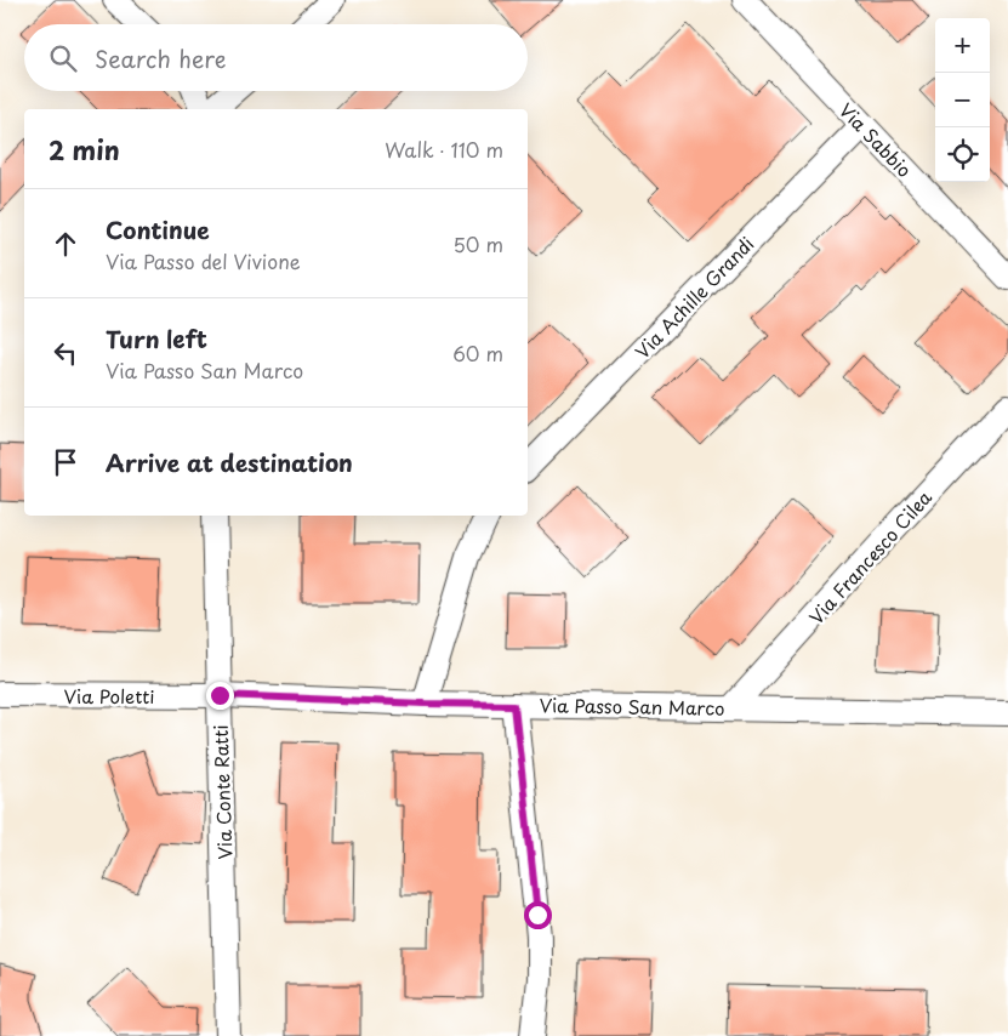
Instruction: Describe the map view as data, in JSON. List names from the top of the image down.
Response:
{
  "streets": {
    "street": [
      "Via Sabbio",
      "Via Achille Grandi",
      "Via Francesco Cilea",
      "Via Poletti",
      "Via Passo San Marco",
      "Via Conte Ratti"
    ]
  },
  "crossings": [
    ["Via Sabbio", "Via Achille Grandi"],
    ["Via Francesco Cilea", "Via Passo San Marco"],
    ["Via Poletti", "Via Passo San Marco"],
    ["Via Poletti", "Via Conte Ratti"],
    ["Via Passo San Marco", "Via Conte Ratti"]
  ],
  "page": {
    "map_buttons": ["+", "−"],
    "search": "Search here",
    "heading": ["2 min", "Walk · 110 m"],
    "list": [
      ["Continue", "Via Passo del Vivione", "50 m"],
      ["Turn left", "Via Passo San Marco", "60 m"],
      "Arrive at destination"
    ]
  }
}
